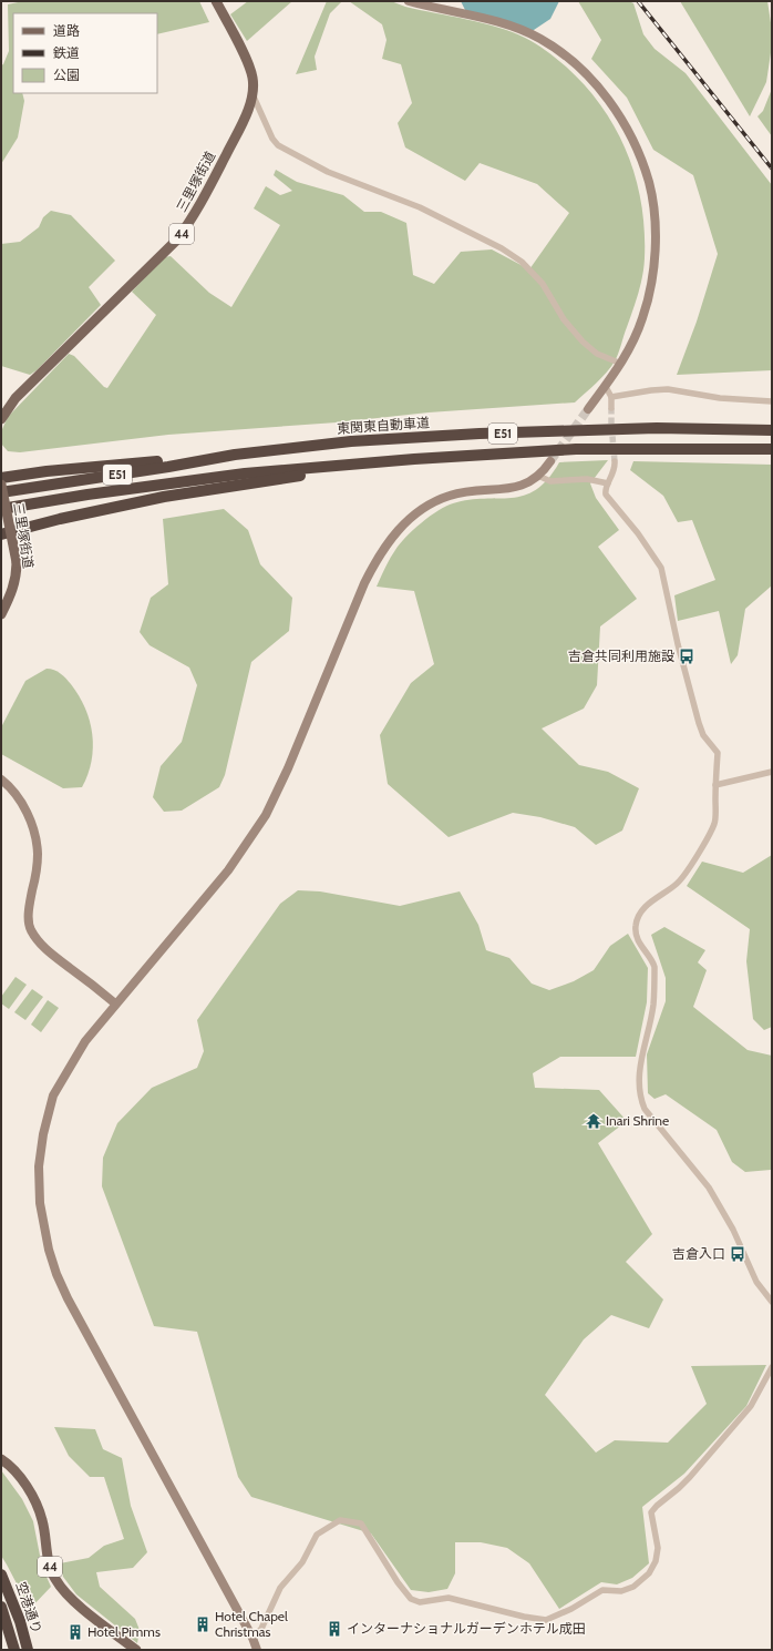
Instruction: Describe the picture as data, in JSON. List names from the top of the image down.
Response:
{
  "streets": {
    "highway": ["東関東自動車道", "E51", "空港通り"],
    "main road": ["三里塚街道", "44"]
  },
  "places": {
    "bus stop": ["吉倉共同利用施設", "吉倉入口"],
    "temple": ["Inari Shrine"],
    "building": ["Hotel Chapel Christmas", "インターナショナルガーデンホテル成田", "Hotel Pimms"]
  },
  "legend": ["道路", "鉄道", "公園"]
}
